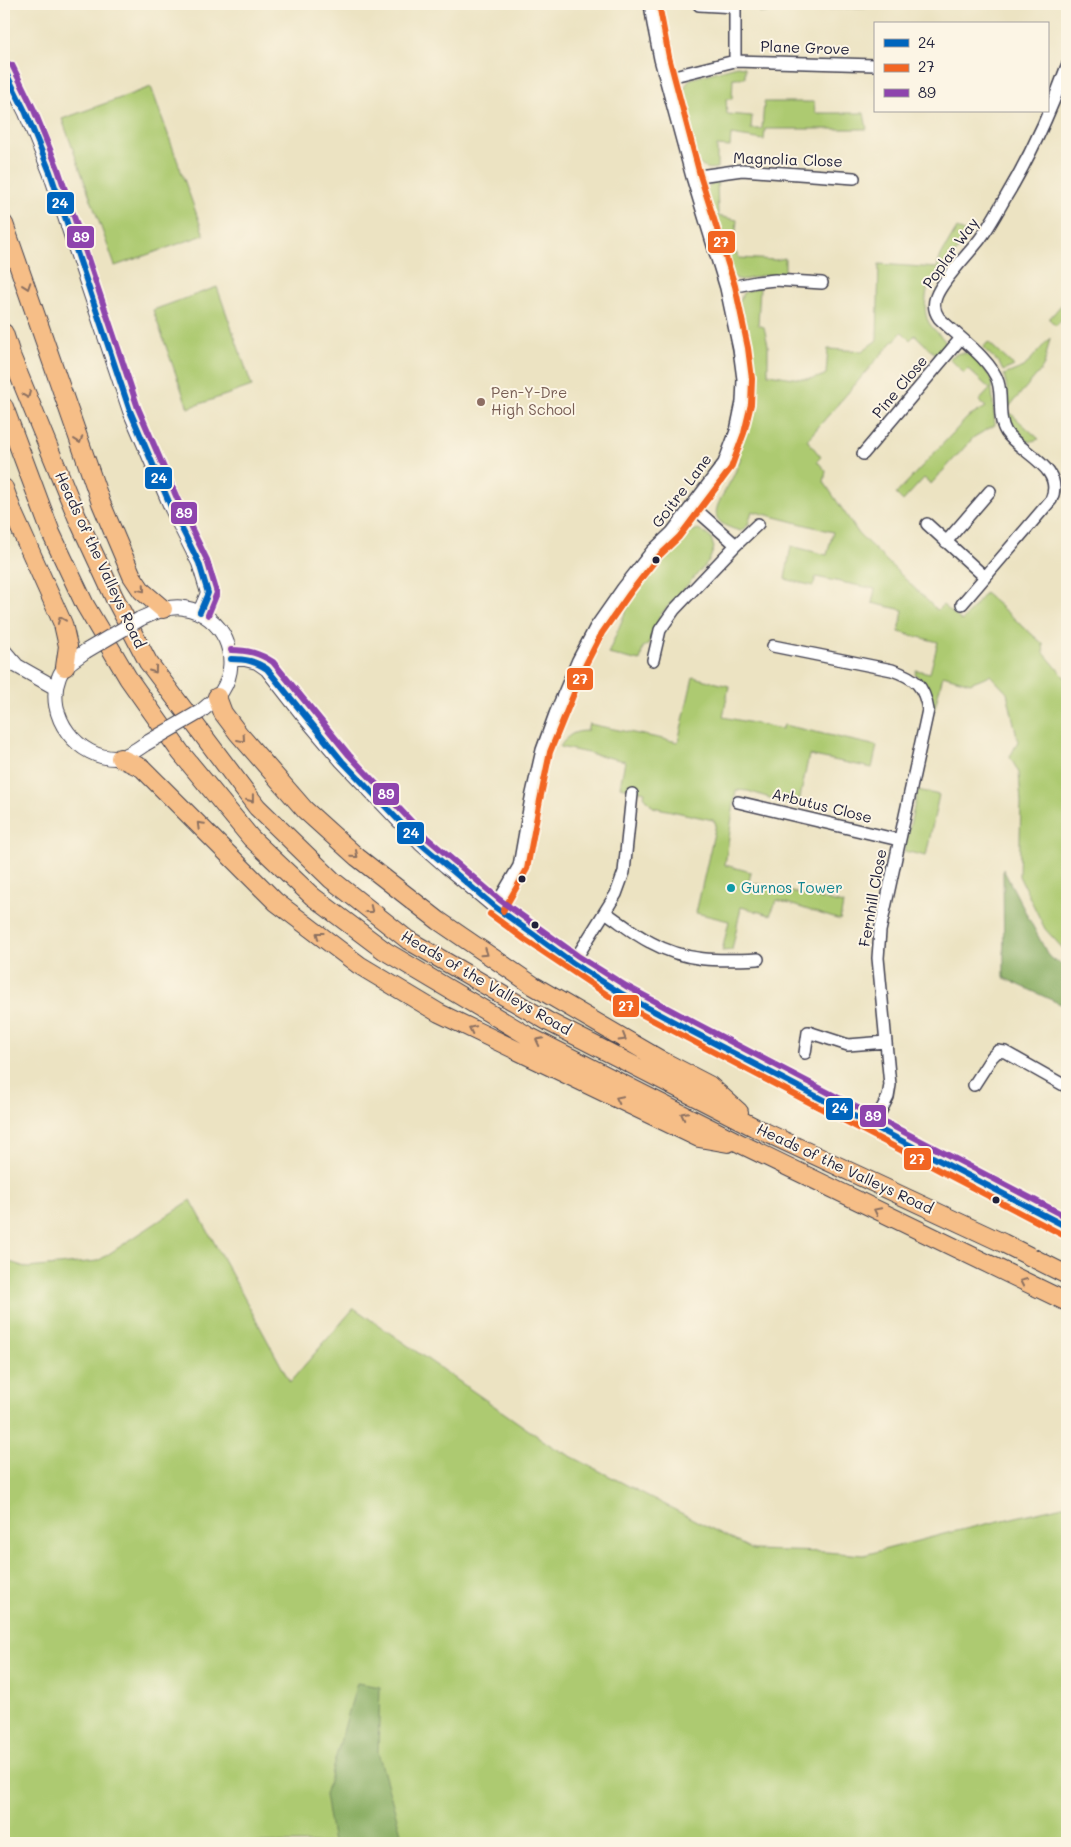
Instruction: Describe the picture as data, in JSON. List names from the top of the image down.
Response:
{
  "streets": {
    "highway": ["Heads of the Valleys Road"],
    "street": [
      "Plane Grove",
      "Magnolia Close",
      "Poplar Way",
      "Pine Close",
      "Goitre Lane",
      "Arbutus Close",
      "Fernhill Close"
    ]
  },
  "crossings": [
    ["Plane Grove", "Goitre Lane"],
    ["Magnolia Close", "Goitre Lane"],
    ["Poplar Way", "Pine Close"],
    ["Arbutus Close", "Fernhill Close"]
  ],
  "places": ["Pen-Y-Dre High School", "Gurnos Tower"],
  "lines": ["transit line 27", "transit line 89", "transit line 24"],
  "legend": ["24", "27", "89"]
}
